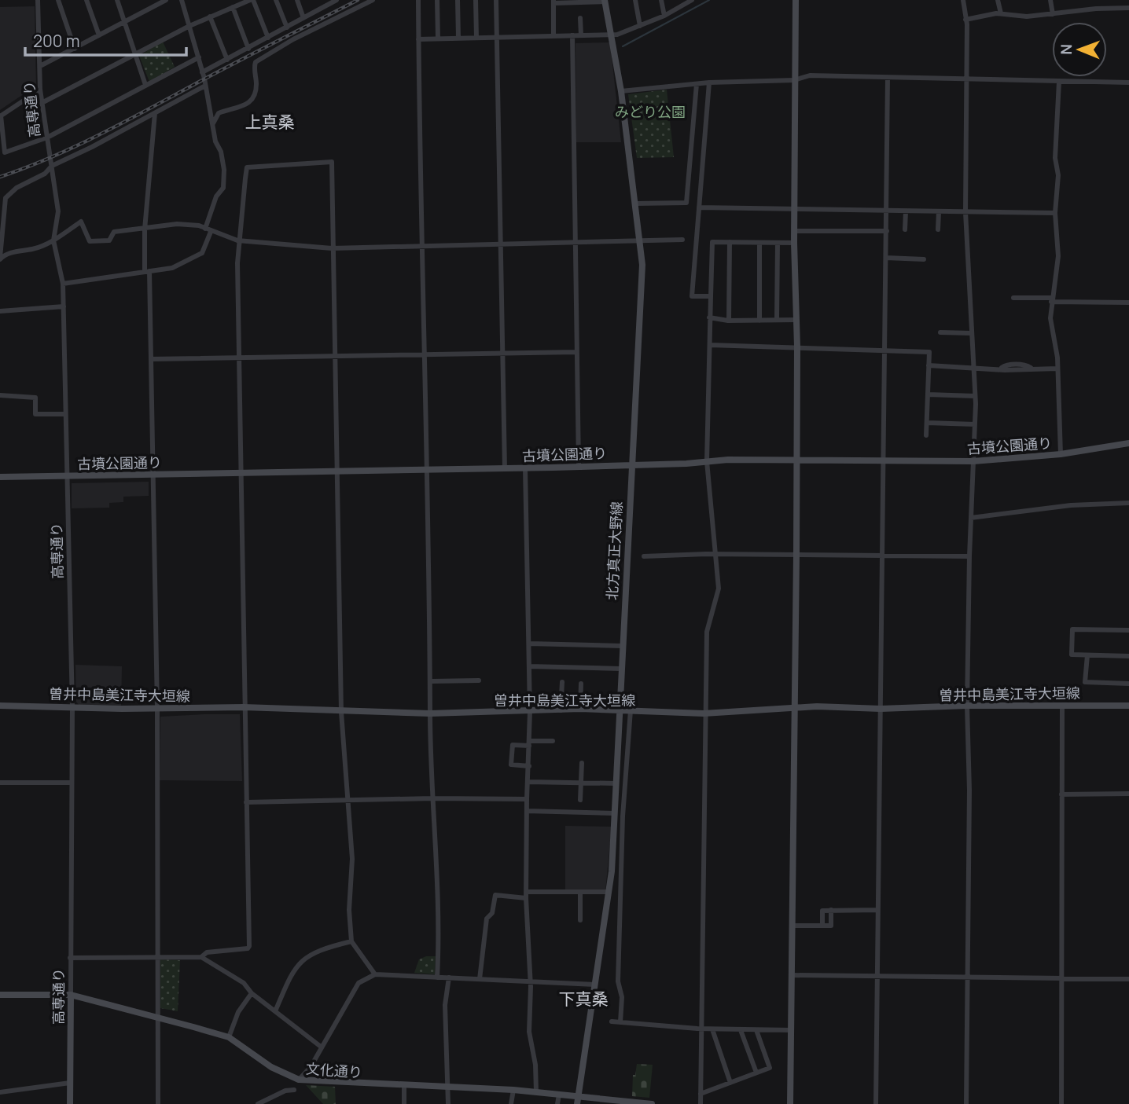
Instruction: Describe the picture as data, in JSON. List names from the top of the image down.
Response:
{
  "streets": {
    "street": [
      "高専通り",
      "古墳公園通り",
      "北方真正大野線",
      "曽井中島美江寺大垣線",
      "文化通り"
    ]
  },
  "crossings": [
    ["高専通り", "古墳公園通り"],
    ["高専通り", "曽井中島美江寺大垣線"],
    ["高専通り", "文化通り"],
    ["古墳公園通り", "北方真正大野線"],
    ["北方真正大野線", "曽井中島美江寺大垣線"],
    ["北方真正大野線", "文化通り"]
  ],
  "districts": ["上真桑", "下真桑"],
  "parks": ["みどり公園"],
  "scale_bar": "200 m",
  "north": "left"
}
